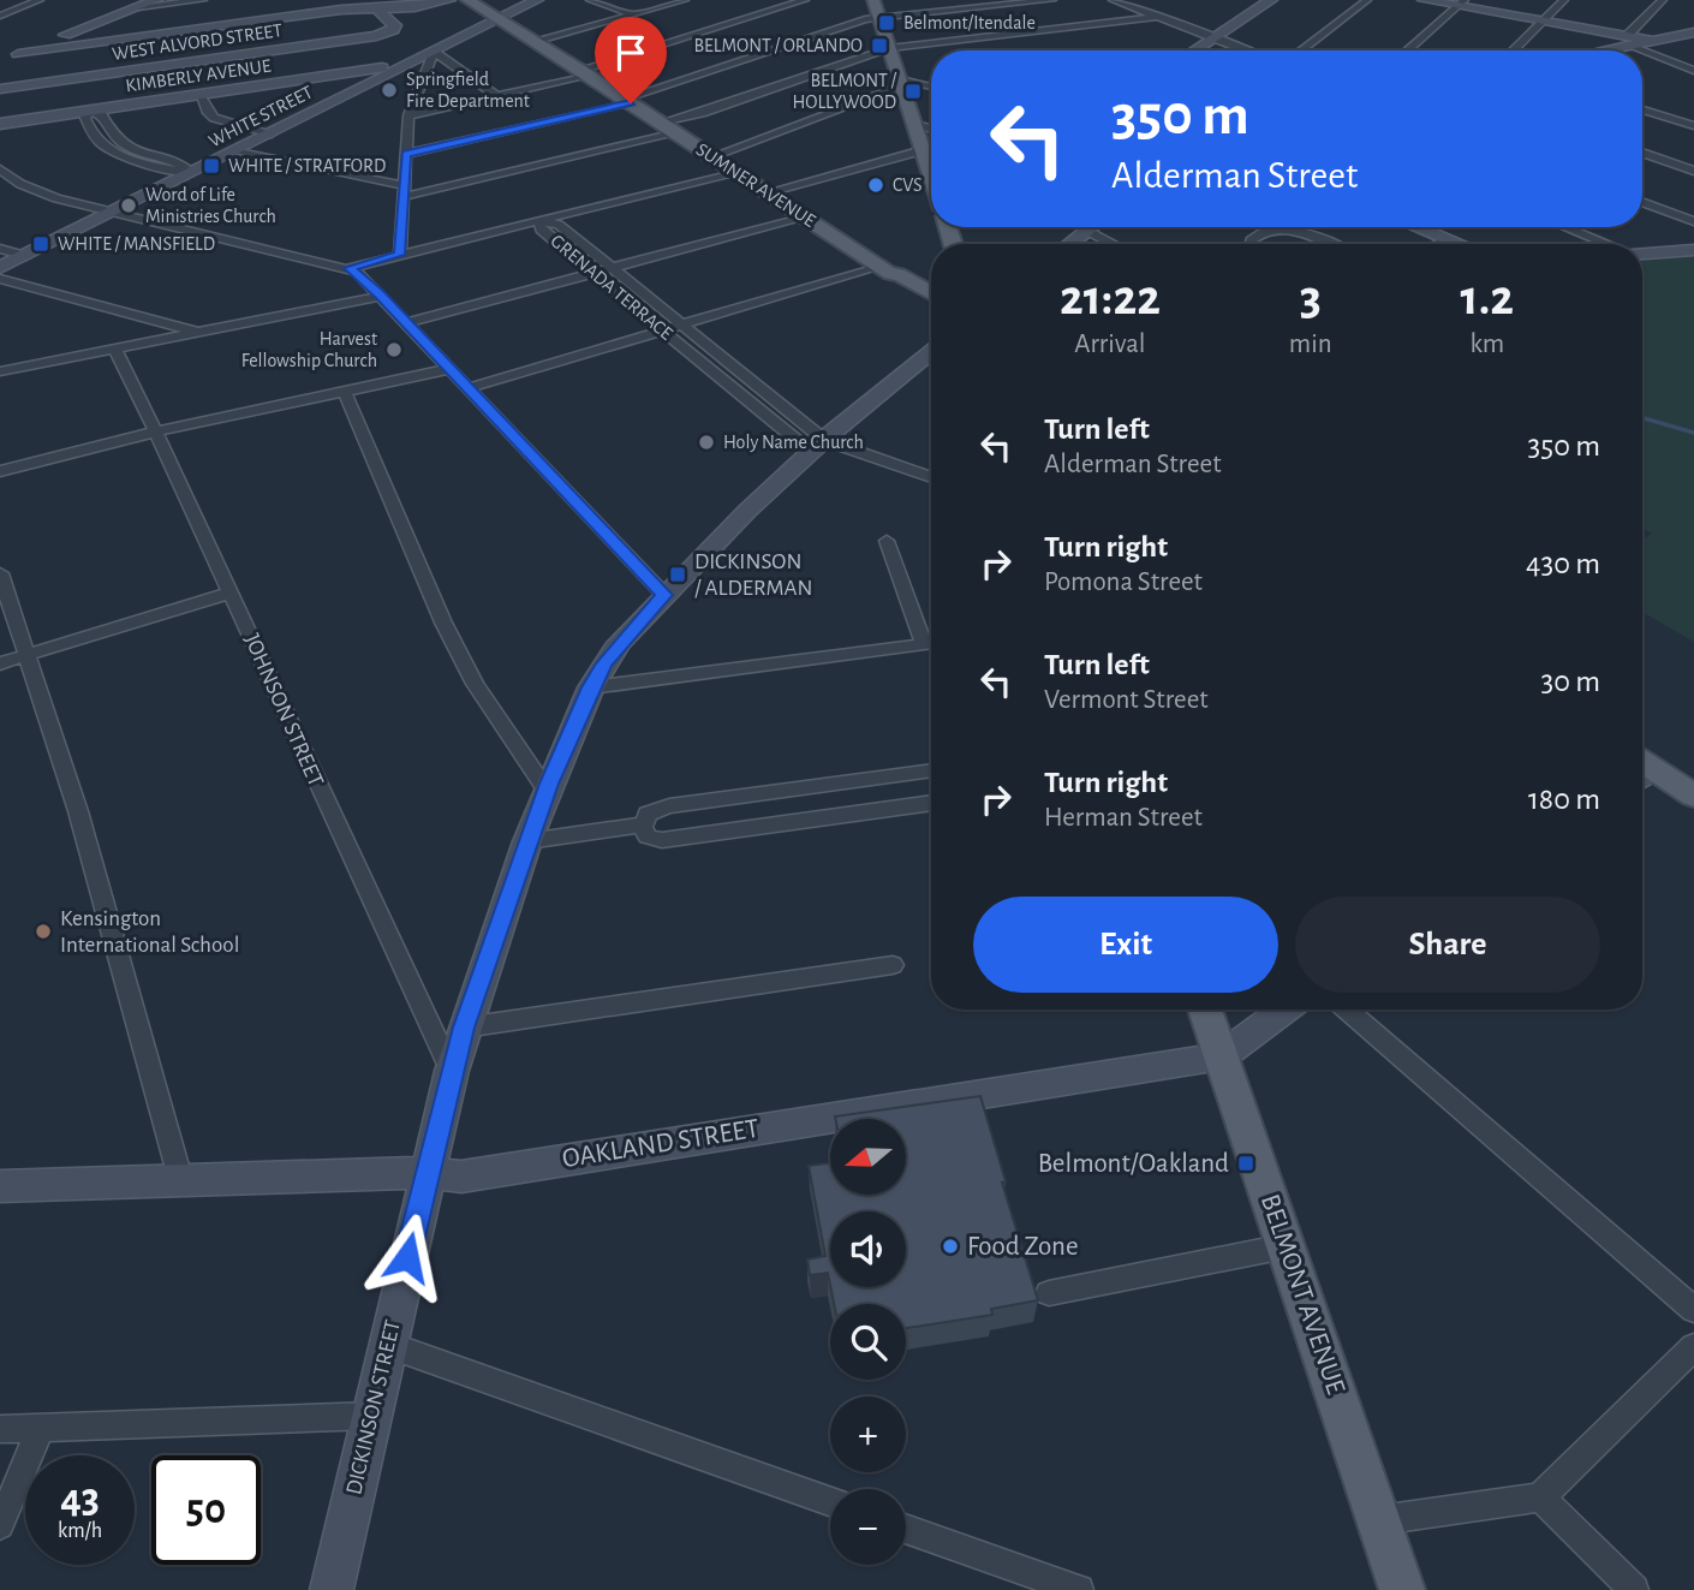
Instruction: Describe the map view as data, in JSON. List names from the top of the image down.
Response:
{
  "streets": {
    "main road": [
      "WEST ALVORD STREET",
      "KIMBERLY AVENUE",
      "WHITE STREET",
      "SUMNER AVENUE",
      "OAKLAND STREET",
      "BELMONT AVENUE",
      "DICKINSON STREET"
    ],
    "street": ["GRENADA TERRACE", "JOHNSON STREET"]
  },
  "crossings": [
    ["KIMBERLY AVENUE", "WHITE STREET"],
    ["WHITE STREET", "SUMNER AVENUE"],
    ["GRENADA TERRACE", "DICKINSON STREET"],
    ["JOHNSON STREET", "DICKINSON STREET"],
    ["OAKLAND STREET", "BELMONT AVENUE"],
    ["OAKLAND STREET", "DICKINSON STREET"]
  ],
  "places": {
    "transit": [
      "Belmont/Itendale",
      "BELMONT / ORLANDO",
      "BELMONT / HOLLYWOOD",
      "WHITE / STRATFORD",
      "WHITE / MANSFIELD",
      "DICKINSON / ALDERMAN",
      "Belmont/Oakland"
    ],
    "other": [
      "Springfield Fire Department",
      "CVS",
      "Word of Life Ministries Church",
      "Harvest Fellowship Church",
      "Holy Name Church",
      "Kensington International School",
      "Food Zone"
    ]
  },
  "north": "left",
  "page": {
    "turn": ["350 m", "Alderman Street"],
    "eta": [
      "21:22",
      "Arrival",
      "3",
      "min",
      "1.2",
      "km"
    ],
    "list": [
      {
        "name": "Turn left",
        "note": "Alderman Street",
        "value": "350 m"
      },
      {
        "name": "Turn right",
        "note": "Pomona Street",
        "value": "430 m"
      },
      {
        "name": "Turn left",
        "note": "Vermont Street",
        "value": "30 m"
      },
      {
        "name": "Turn right",
        "note": "Herman Street",
        "value": "180 m"
      }
    ],
    "buttons": ["Exit", "Share"],
    "map_buttons": ["+", "−"],
    "speed": "43 km/h",
    "limit": "50"
  }
}
